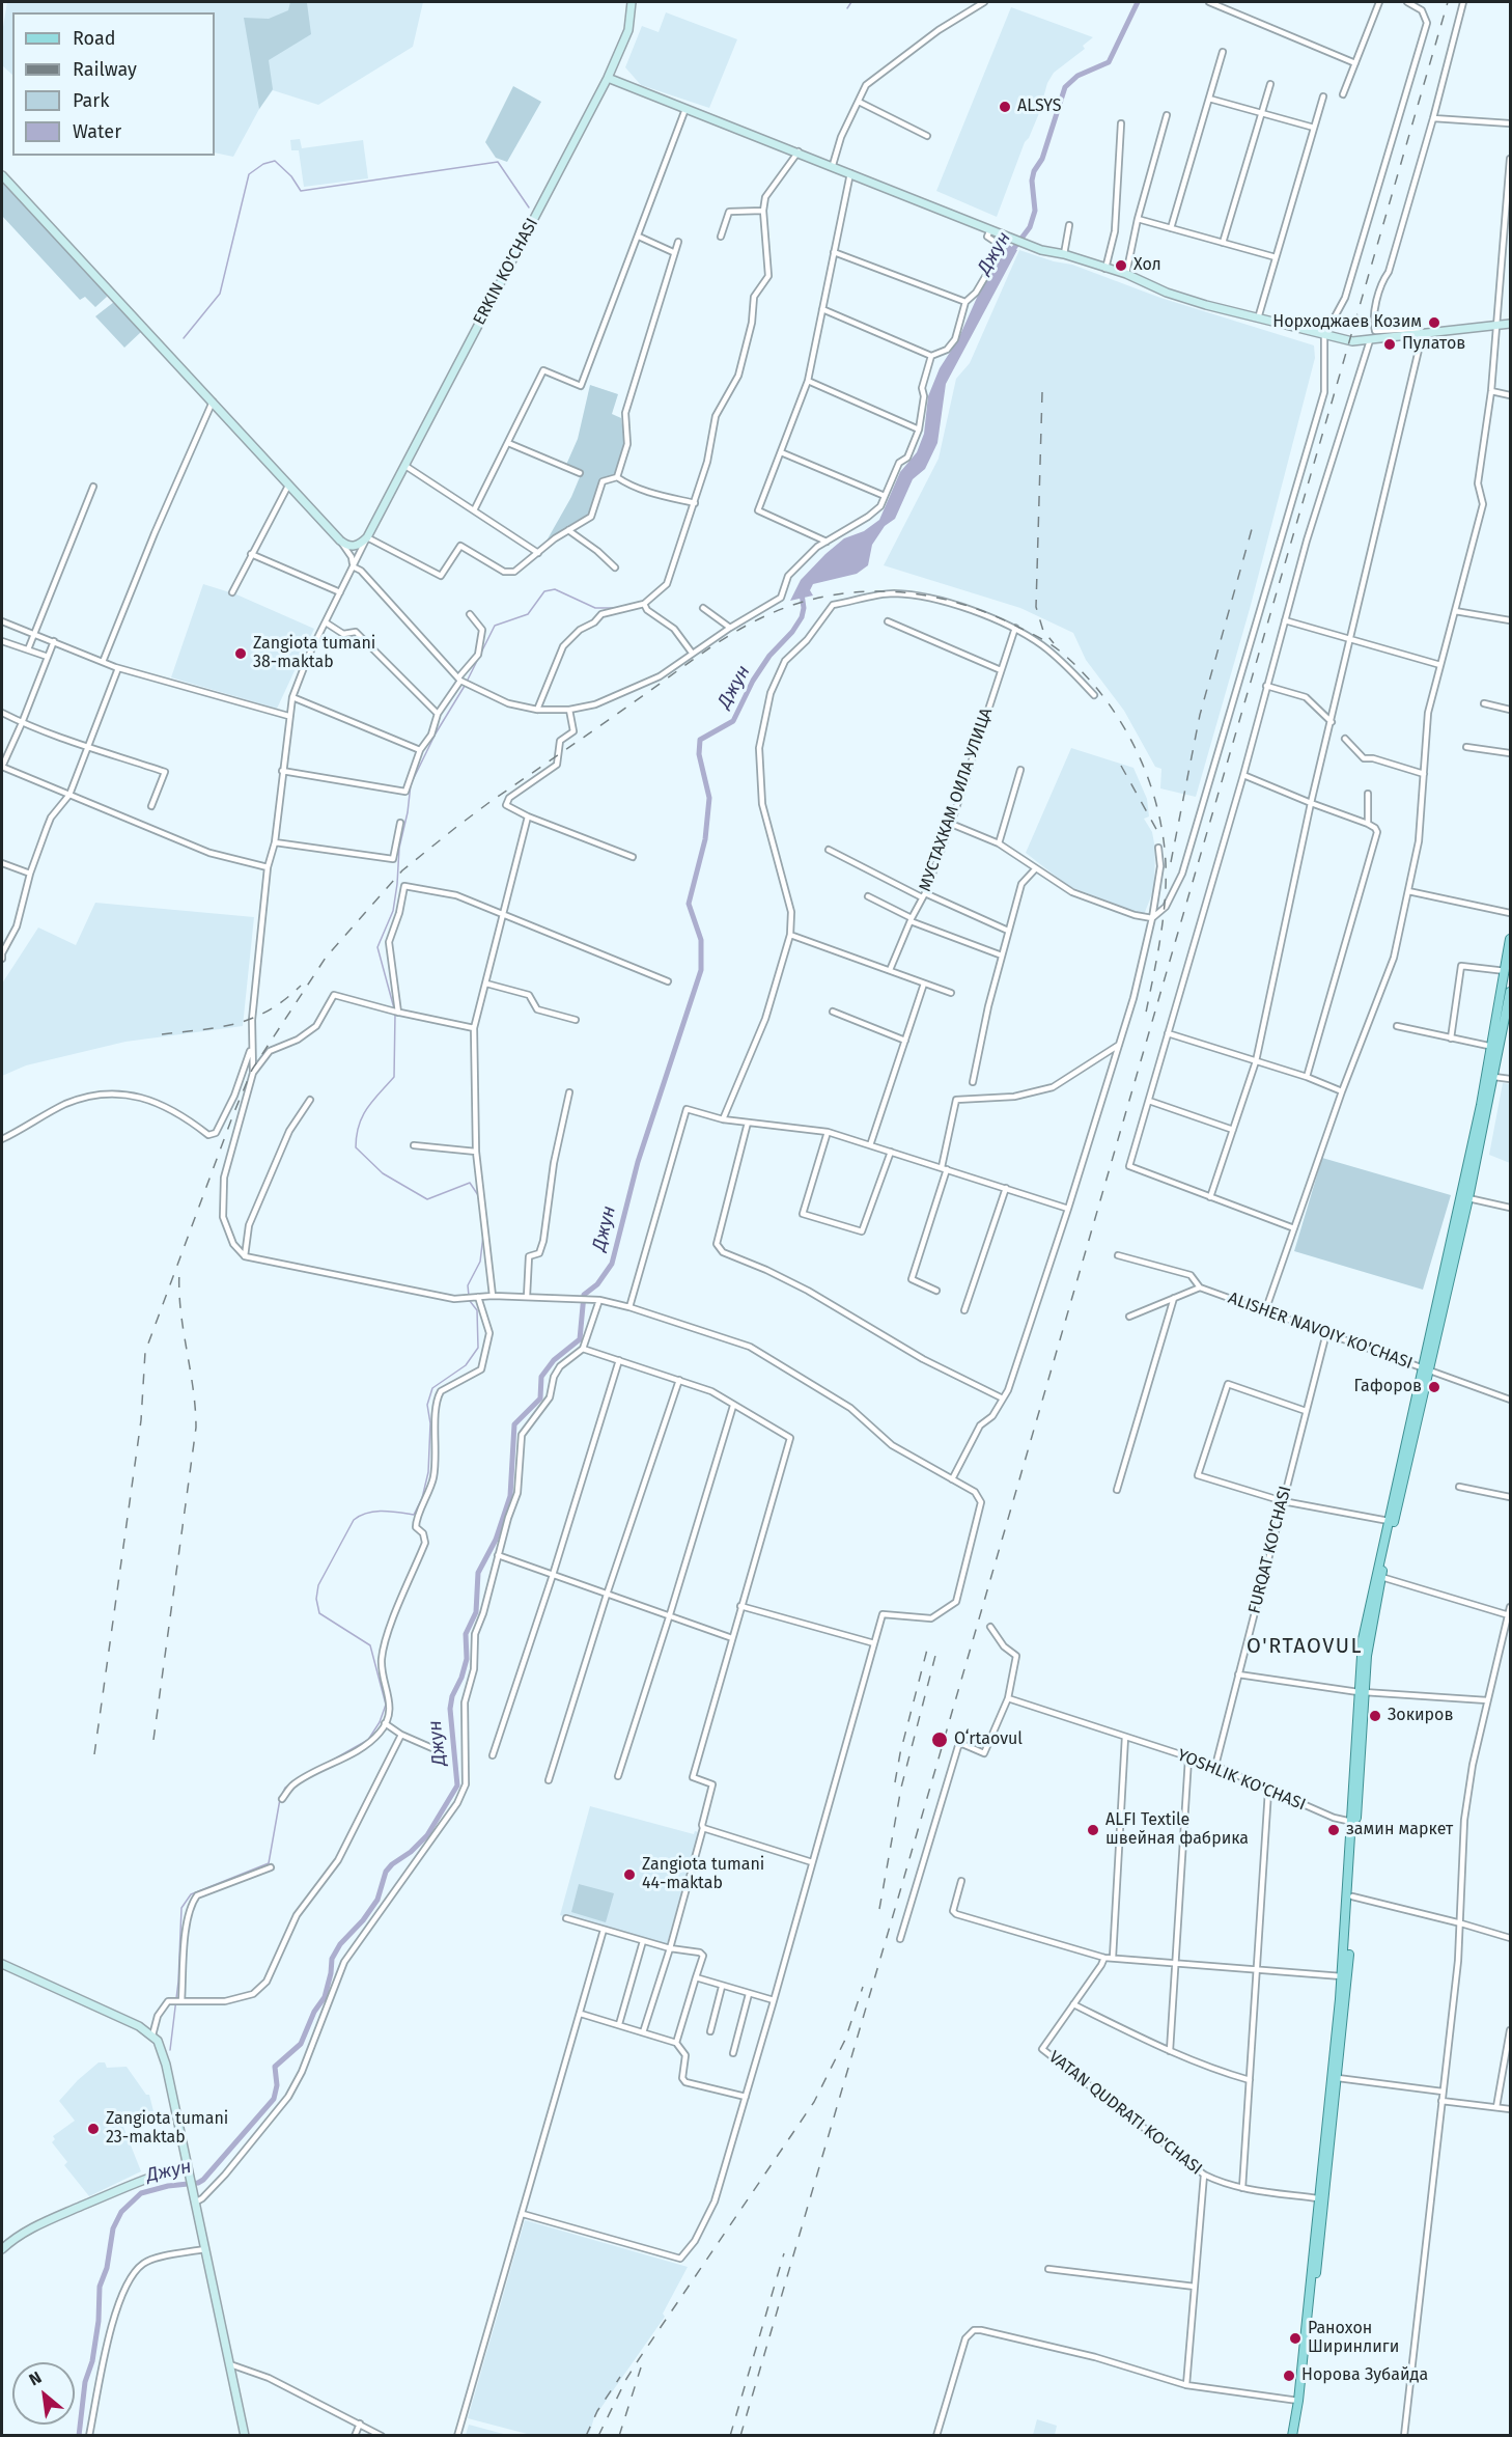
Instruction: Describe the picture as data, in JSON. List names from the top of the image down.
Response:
{
  "streets": {
    "main road": ["ERKIN KO'CHASI"],
    "street": [
      "МУСТАХКАМ ОИЛА УЛИЦА",
      "ALISHER NAVOIY KO'CHASI",
      "FURQAT KO'CHASI",
      "YOSHLIK KO'CHASI",
      "VATAN QUDRATI KO'CHASI"
    ]
  },
  "crossings": [
    ["ALISHER NAVOIY KO'CHASI", "FURQAT KO'CHASI"],
    ["FURQAT KO'CHASI", "YOSHLIK KO'CHASI"]
  ],
  "districts": ["O'RTAOVUL"],
  "water": ["Джун"],
  "places": [
    "ALSYS",
    "Хол",
    "Норходжаев Козим",
    "Пулатов",
    "Zangiota tumani 38-maktab",
    "Гафоров",
    "Зокиров",
    "Oʻrtaovul",
    "ALFI Textile швейная фабрика",
    "замин маркет",
    "Zangiota tumani 44-maktab",
    "Zangiota tumani 23-maktab",
    "Ранохон Ширинлиги",
    "Норова Зубайда"
  ],
  "legend": [
    "Road",
    "Railway",
    "Park",
    "Water"
  ],
  "north": "top left"
}
